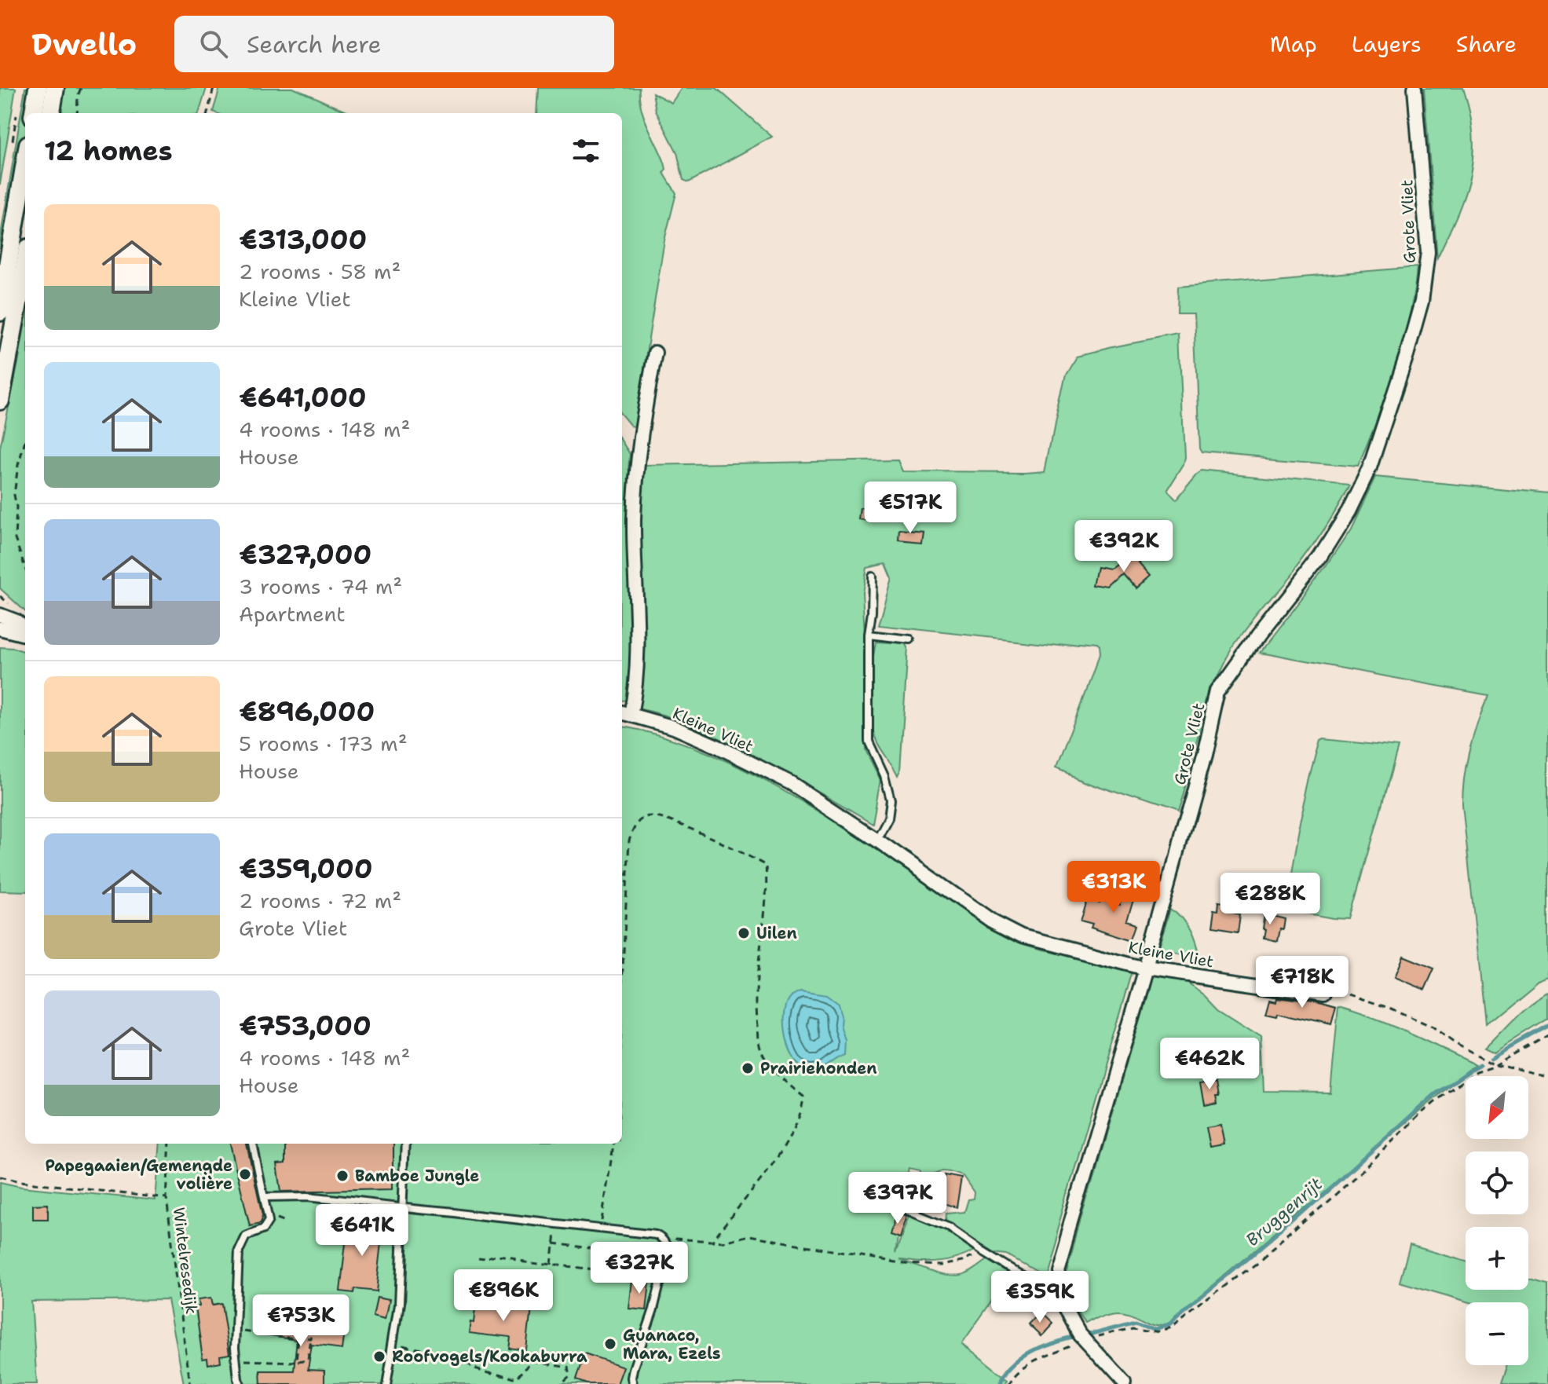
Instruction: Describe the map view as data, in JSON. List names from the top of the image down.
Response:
{
  "streets": {
    "street": ["Grote Vliet", "Kleine Vliet"],
    "path": ["Wintelresedijk"]
  },
  "crossings": [
    ["Grote Vliet", "Kleine Vliet"]
  ],
  "water": ["Bruggenrijt"],
  "places": [
    "Uilen",
    "Prairiehonden",
    "Papegaaien/Gemengde volière",
    "Bamboe Jungle",
    "Guanaco, Mara, Ezels",
    "Roofvogels/Kookaburra"
  ],
  "north": "bottom left",
  "page": {
    "header": "Dwello",
    "search": "Search here",
    "nav": ["Map", "Layers", "Share"],
    "heading": "12 homes",
    "list": [
      {
        "name": "€313,000",
        "note": "2 rooms · 58 m² · Kleine Vliet"
      },
      {
        "name": "€641,000",
        "note": "4 rooms · 148 m² · House"
      },
      {
        "name": "€327,000",
        "note": "3 rooms · 74 m² · Apartment"
      },
      {
        "name": "€896,000",
        "note": "5 rooms · 173 m² · House"
      },
      {
        "name": "€359,000",
        "note": "2 rooms · 72 m² · Grote Vliet"
      },
      {
        "name": "€753,000",
        "note": "4 rooms · 148 m² · House"
      }
    ],
    "price": [
      "€517K",
      "€392K",
      "€313K",
      "€288K",
      "€718K",
      "€462K",
      "€397K",
      "€641K",
      "€327K",
      "€896K",
      "€359K",
      "€753K"
    ],
    "map_buttons": ["+", "−"]
  }
}
